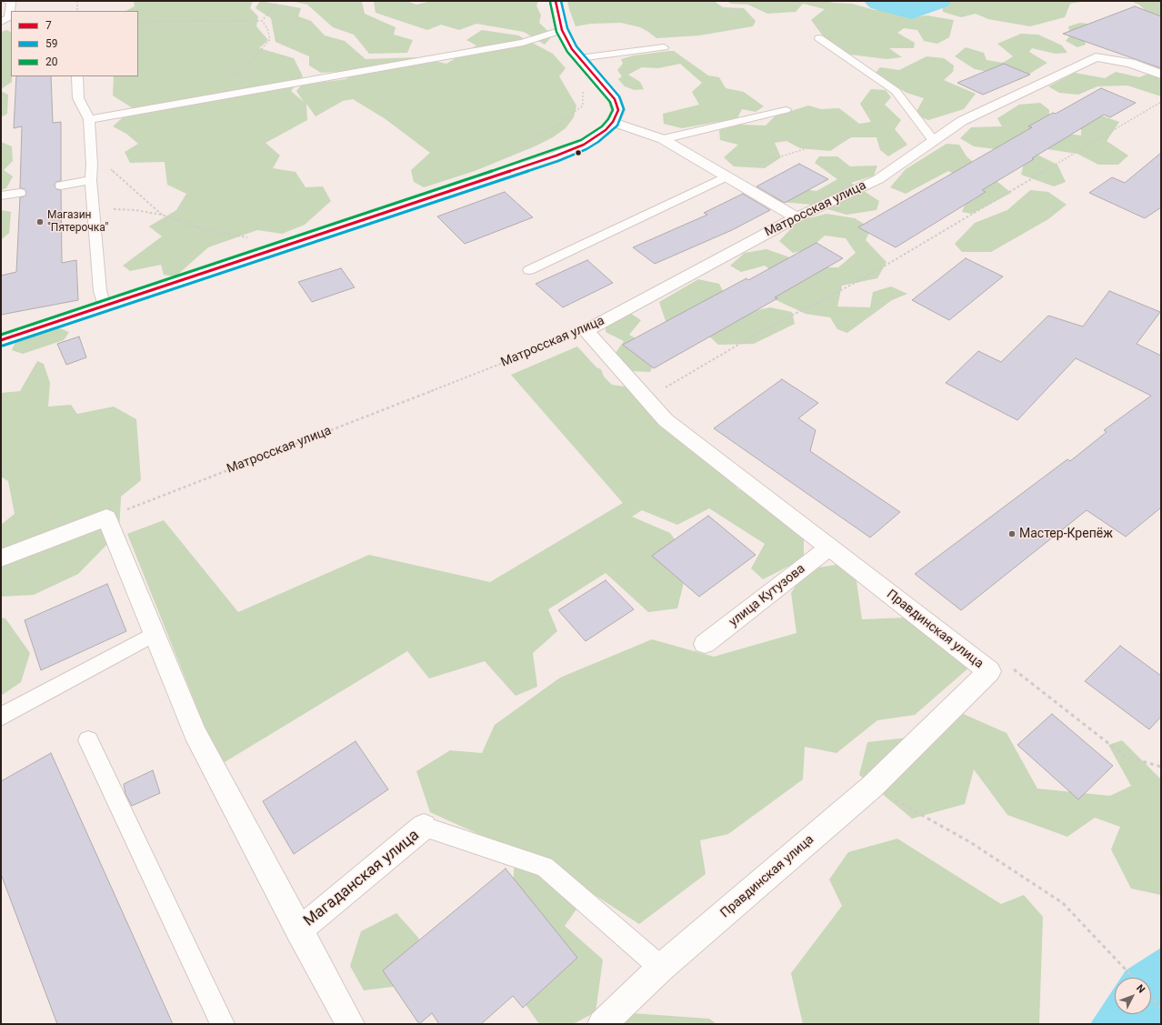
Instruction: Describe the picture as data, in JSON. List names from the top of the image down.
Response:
{
  "streets": {
    "street": [
      "Матросская улица",
      "улица Кутузова",
      "Правдинская улица",
      "Магаданская улица"
    ]
  },
  "crossings": [
    ["Матросская улица", "Правдинская улица"],
    ["улица Кутузова", "Правдинская улица"]
  ],
  "places": ["Магазин \"Пятерочка\"", "Мастер-Крепёж"],
  "lines": ["transit line 7", "transit line 59", "transit line 20"],
  "legend": ["7", "59", "20"],
  "north": "top right"
}
